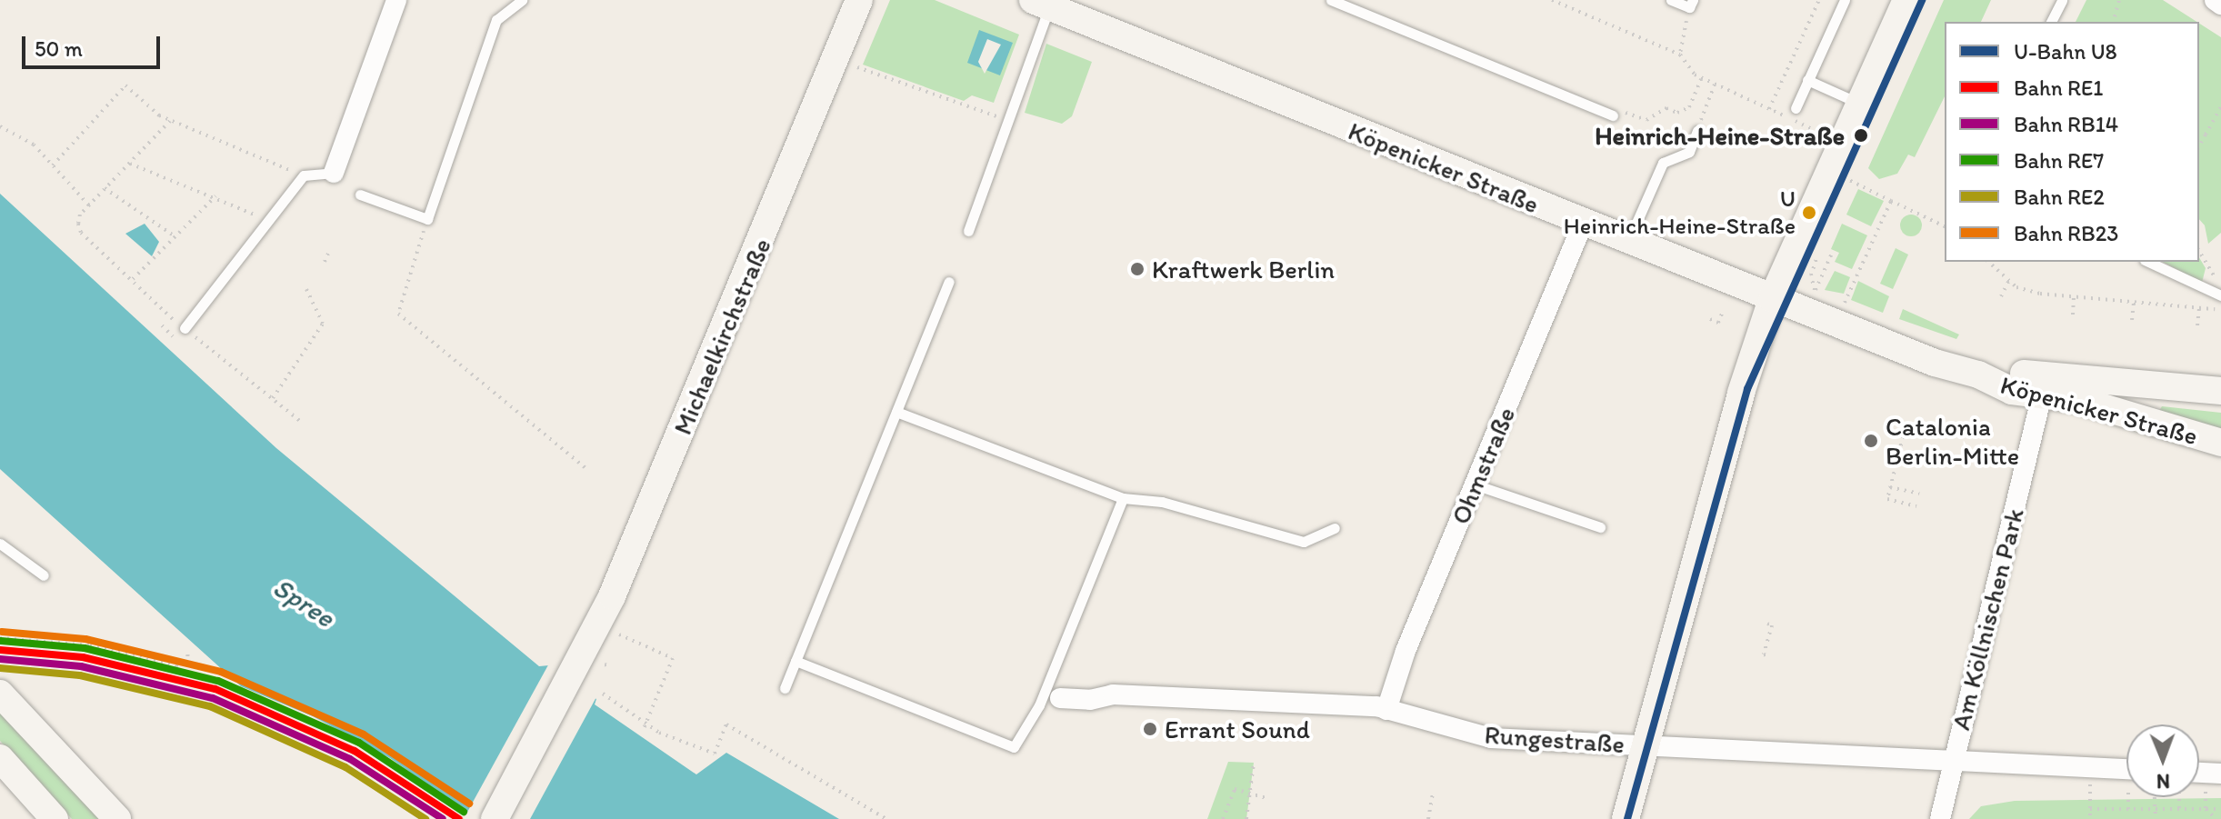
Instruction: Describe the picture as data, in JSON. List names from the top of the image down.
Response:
{
  "streets": {
    "main road": ["Köpenicker Straße", "Michaelkirchstraße"],
    "street": ["Ohmstraße", "Am Köllnischen Park", "Rungestraße"]
  },
  "crossings": [
    ["Köpenicker Straße", "Ohmstraße"],
    ["Köpenicker Straße", "Am Köllnischen Park"],
    ["Ohmstraße", "Rungestraße"],
    ["Am Köllnischen Park", "Rungestraße"]
  ],
  "water": ["Spree"],
  "places": [
    "Heinrich-Heine-Straße",
    "U Heinrich-Heine-Straße",
    "Kraftwerk Berlin",
    "Catalonia Berlin-Mitte",
    "Errant Sound"
  ],
  "lines": [
    "metro line U8",
    "rail line RB23",
    "rail line RE7",
    "rail line RE1",
    "rail line RB14",
    "rail line RE2"
  ],
  "legend": [
    "U-Bahn U8",
    "Bahn RE1",
    "Bahn RB14",
    "Bahn RE7",
    "Bahn RE2",
    "Bahn RB23"
  ],
  "scale_bar": "50 m",
  "north": "bottom"
}
